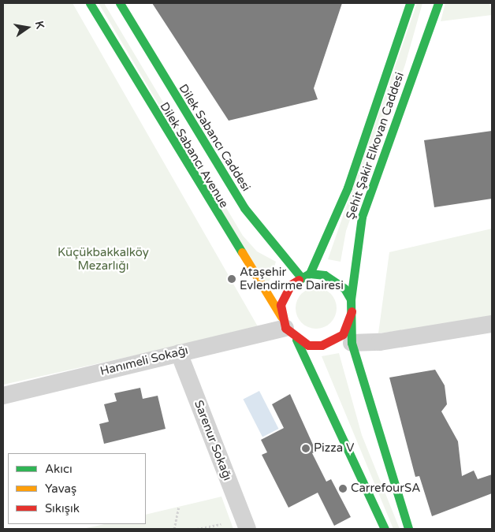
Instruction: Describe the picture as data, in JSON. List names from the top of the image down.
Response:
{
  "streets": {
    "main road": ["Dilek Sabancı Caddesi", "Şehit Şakir Elkovan Caddesi", "Dilek Sabancı Avenue"],
    "street": ["Hanımeli Sokağı", "Sarenur Sokağı"]
  },
  "crossings": [
    ["Dilek Sabancı Caddesi", "Şehit Şakir Elkovan Caddesi"],
    ["Dilek Sabancı Caddesi", "Dilek Sabancı Avenue"],
    ["Dilek Sabancı Caddesi", "Hanımeli Sokağı"],
    ["Şehit Şakir Elkovan Caddesi", "Dilek Sabancı Avenue"],
    ["Şehit Şakir Elkovan Caddesi", "Hanımeli Sokağı"],
    ["Dilek Sabancı Avenue", "Hanımeli Sokağı"],
    ["Hanımeli Sokağı", "Sarenur Sokağı"]
  ],
  "parks": ["Küçükbakkalköy Mezarlığı"],
  "places": ["Ataşehir Evlendirme Dairesi", "Pizza V", "CarrefourSA"],
  "legend": ["Akıcı", "Yavaş", "Sıkışık"],
  "north": "right"
}
